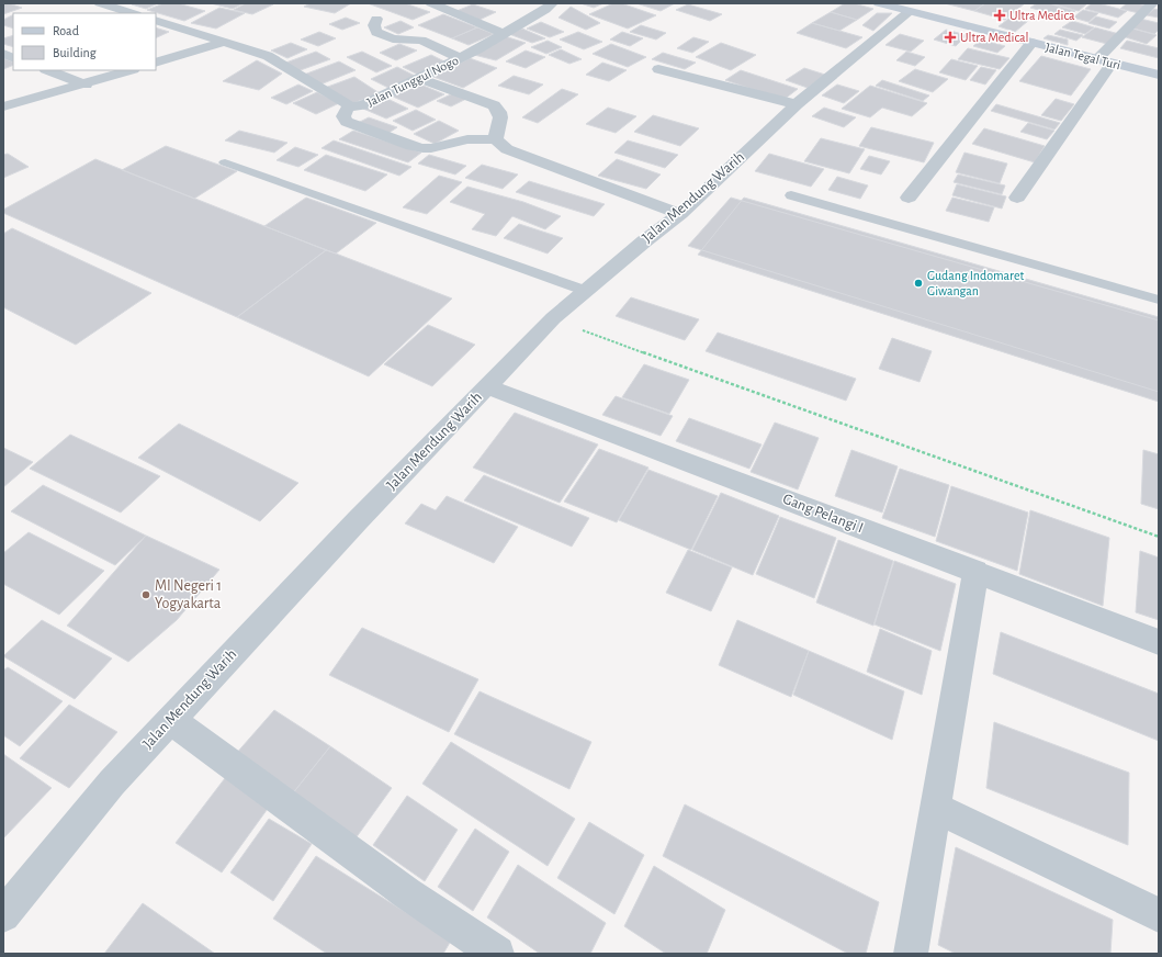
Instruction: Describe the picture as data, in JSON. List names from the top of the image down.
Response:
{
  "streets": {
    "main road": ["Jalan Tegal Turi"],
    "street": ["Jalan Tunggul Nogo", "Jalan Mendung Warih", "Gang Pelangi I"]
  },
  "crossings": [
    ["Jalan Tegal Turi", "Jalan Mendung Warih"],
    ["Jalan Mendung Warih", "Gang Pelangi I"]
  ],
  "places": {
    "health": ["Ultra Medica", "Ultra Medical"],
    "other": ["Gudang Indomaret Giwangan", "MI Negeri 1 Yogyakarta"]
  },
  "legend": ["Road", "Building"]
}
